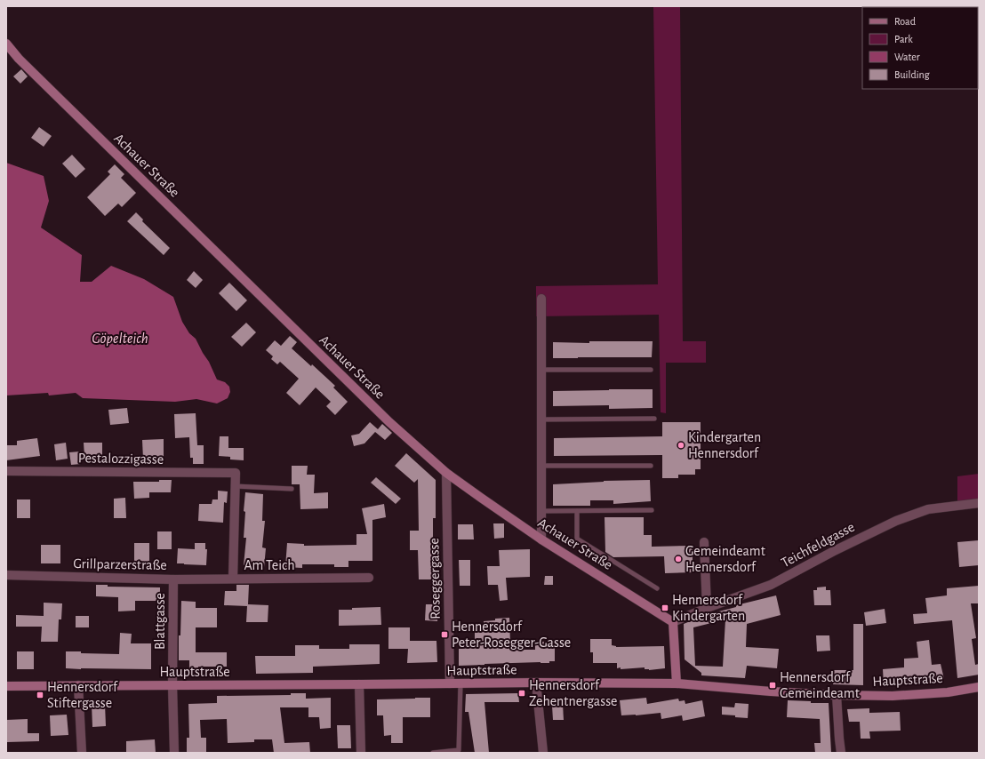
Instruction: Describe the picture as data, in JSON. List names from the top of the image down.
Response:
{
  "streets": {
    "street": [
      "Achauer Straße",
      "Pestalozzigasse",
      "Teichfeldgasse",
      "Grillparzerstraße",
      "Am Teich",
      "Roseggergasse",
      "Blattgasse",
      "Hauptstraße"
    ]
  },
  "crossings": [
    ["Achauer Straße", "Teichfeldgasse"],
    ["Achauer Straße", "Roseggergasse"],
    ["Pestalozzigasse", "Am Teich"],
    ["Grillparzerstraße", "Am Teich"],
    ["Grillparzerstraße", "Blattgasse"],
    ["Roseggergasse", "Hauptstraße"],
    ["Blattgasse", "Hauptstraße"]
  ],
  "water": ["Göpelteich"],
  "places": {
    "other": ["Kindergarten Hennersdorf", "Gemeindeamt Hennersdorf"],
    "transit": [
      "Hennersdorf Kindergarten",
      "Hennersdorf Peter-Rosegger-Gasse",
      "Hennersdorf Gemeindeamt",
      "Hennersdorf Zehentnergasse",
      "Hennersdorf Stiftergasse"
    ]
  },
  "legend": [
    "Road",
    "Park",
    "Water",
    "Building"
  ]
}
